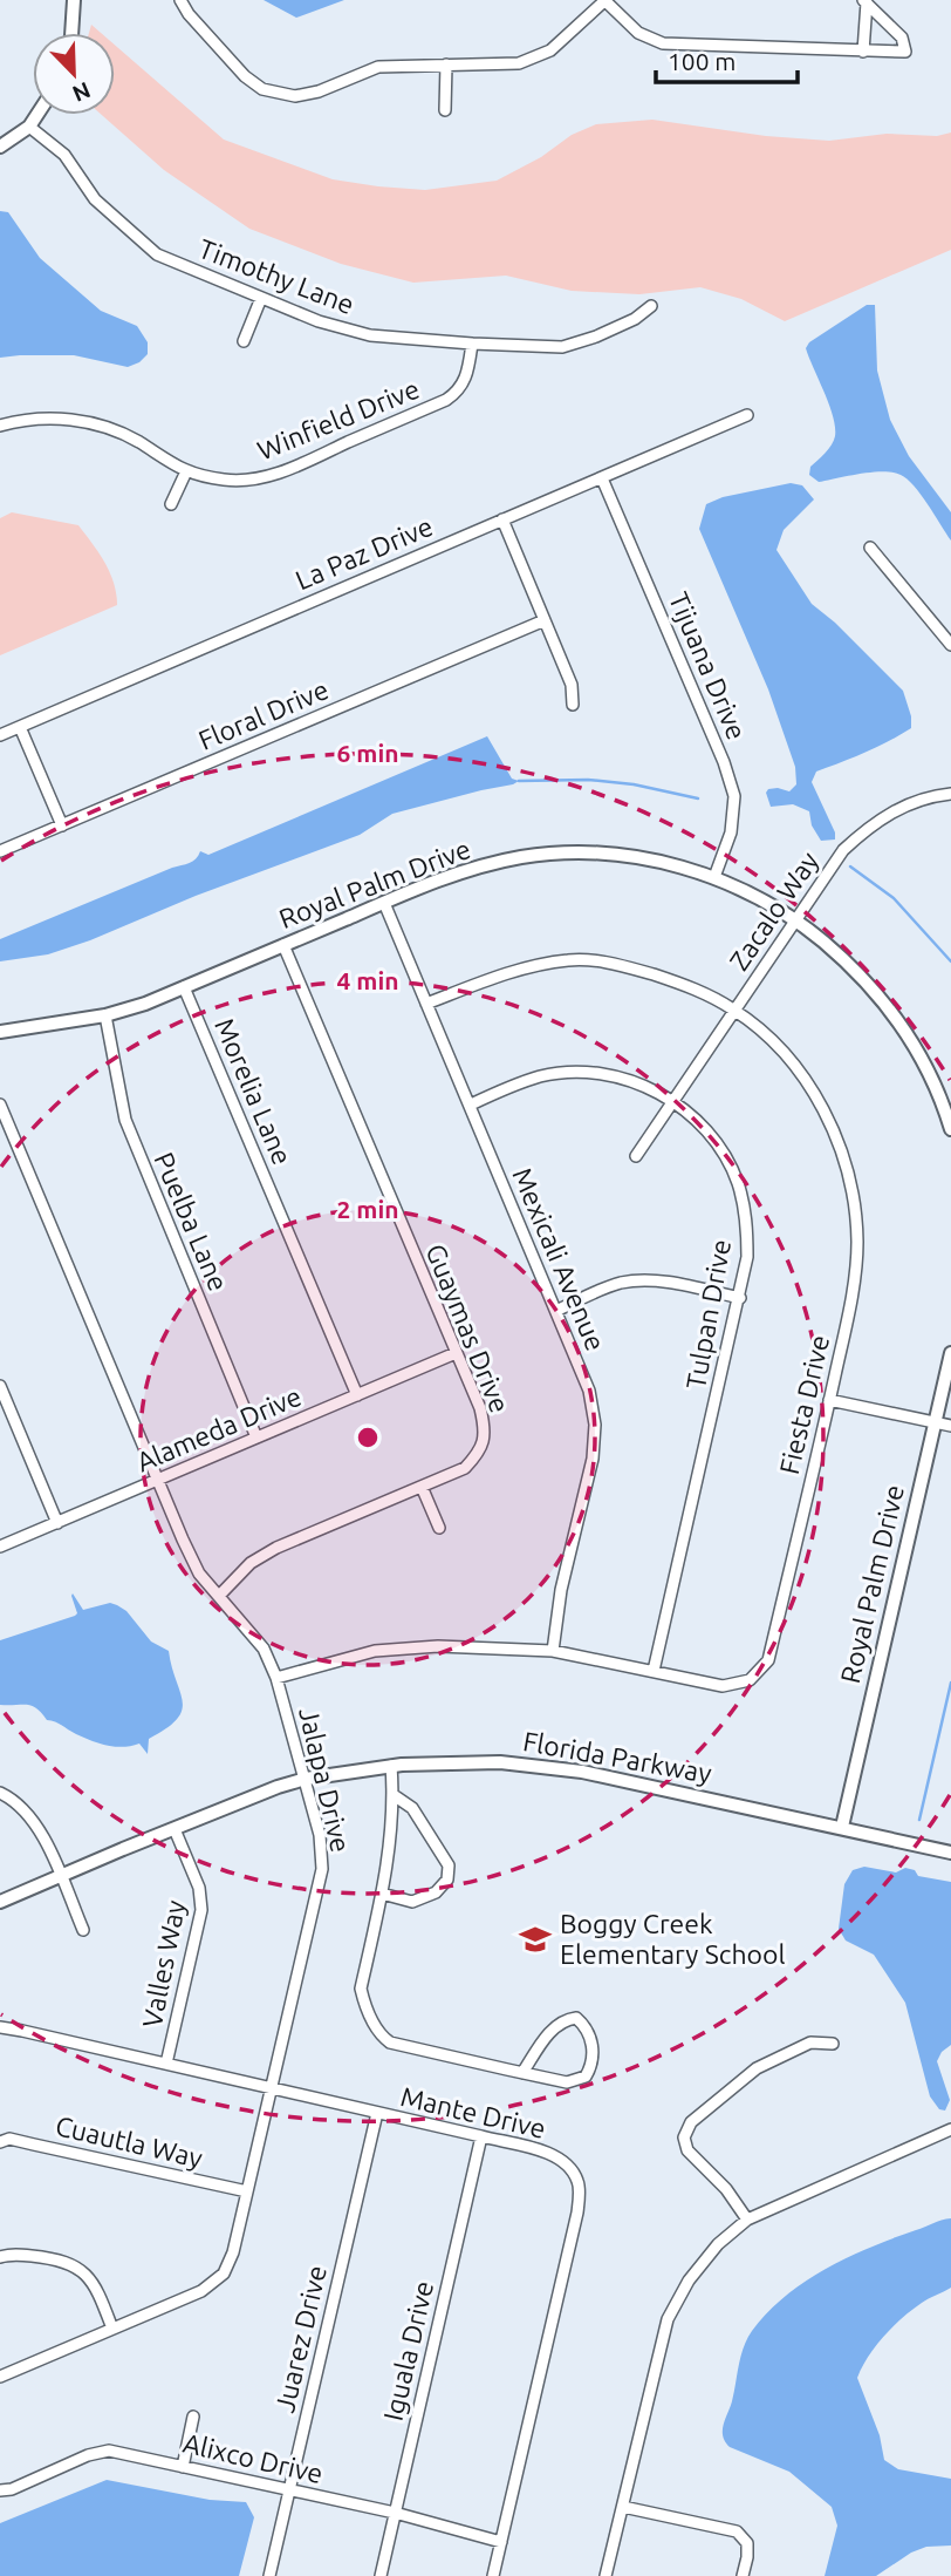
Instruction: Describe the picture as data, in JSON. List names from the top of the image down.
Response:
{
  "streets": {
    "street": [
      "Timothy Lane",
      "Winfield Drive",
      "La Paz Drive",
      "Tijuana Drive",
      "Floral Drive",
      "Royal Palm Drive",
      "Zacalo Way",
      "Morelia Lane",
      "Puelba Lane",
      "Mexicali Avenue",
      "Tulpan Drive",
      "Guaymas Drive",
      "Fiesta Drive",
      "Alameda Drive",
      "Florida Parkway",
      "Jalapa Drive",
      "Valles Way",
      "Mante Drive",
      "Cuautla Way",
      "Juarez Drive",
      "Iguala Drive",
      "Alixco Drive"
    ]
  },
  "crossings": [
    ["Timothy Lane", "Winfield Drive"],
    ["La Paz Drive", "Tijuana Drive"],
    ["Tijuana Drive", "Royal Palm Drive"],
    ["Royal Palm Drive", "Zacalo Way"],
    ["Royal Palm Drive", "Morelia Lane"],
    ["Royal Palm Drive", "Puelba Lane"],
    ["Royal Palm Drive", "Mexicali Avenue"],
    ["Royal Palm Drive", "Guaymas Drive"],
    ["Royal Palm Drive", "Florida Parkway"],
    ["Zacalo Way", "Tulpan Drive"],
    ["Zacalo Way", "Fiesta Drive"],
    ["Morelia Lane", "Alameda Drive"],
    ["Puelba Lane", "Alameda Drive"],
    ["Mexicali Avenue", "Tulpan Drive"],
    ["Mexicali Avenue", "Fiesta Drive"],
    ["Tulpan Drive", "Fiesta Drive"],
    ["Guaymas Drive", "Alameda Drive"],
    ["Guaymas Drive", "Jalapa Drive"],
    ["Fiesta Drive", "Jalapa Drive"],
    ["Alameda Drive", "Jalapa Drive"],
    ["Florida Parkway", "Jalapa Drive"],
    ["Florida Parkway", "Valles Way"],
    ["Jalapa Drive", "Mante Drive"],
    ["Jalapa Drive", "Cuautla Way"],
    ["Valles Way", "Mante Drive"],
    ["Mante Drive", "Juarez Drive"],
    ["Mante Drive", "Iguala Drive"],
    ["Mante Drive", "Alixco Drive"],
    ["Juarez Drive", "Alixco Drive"],
    ["Iguala Drive", "Alixco Drive"]
  ],
  "places": {
    "school or university": ["Boggy Creek Elementary School"]
  },
  "scale_bar": "100 m",
  "north": "bottom right",
  "rings": ["6 min", "4 min", "2 min"]
}
